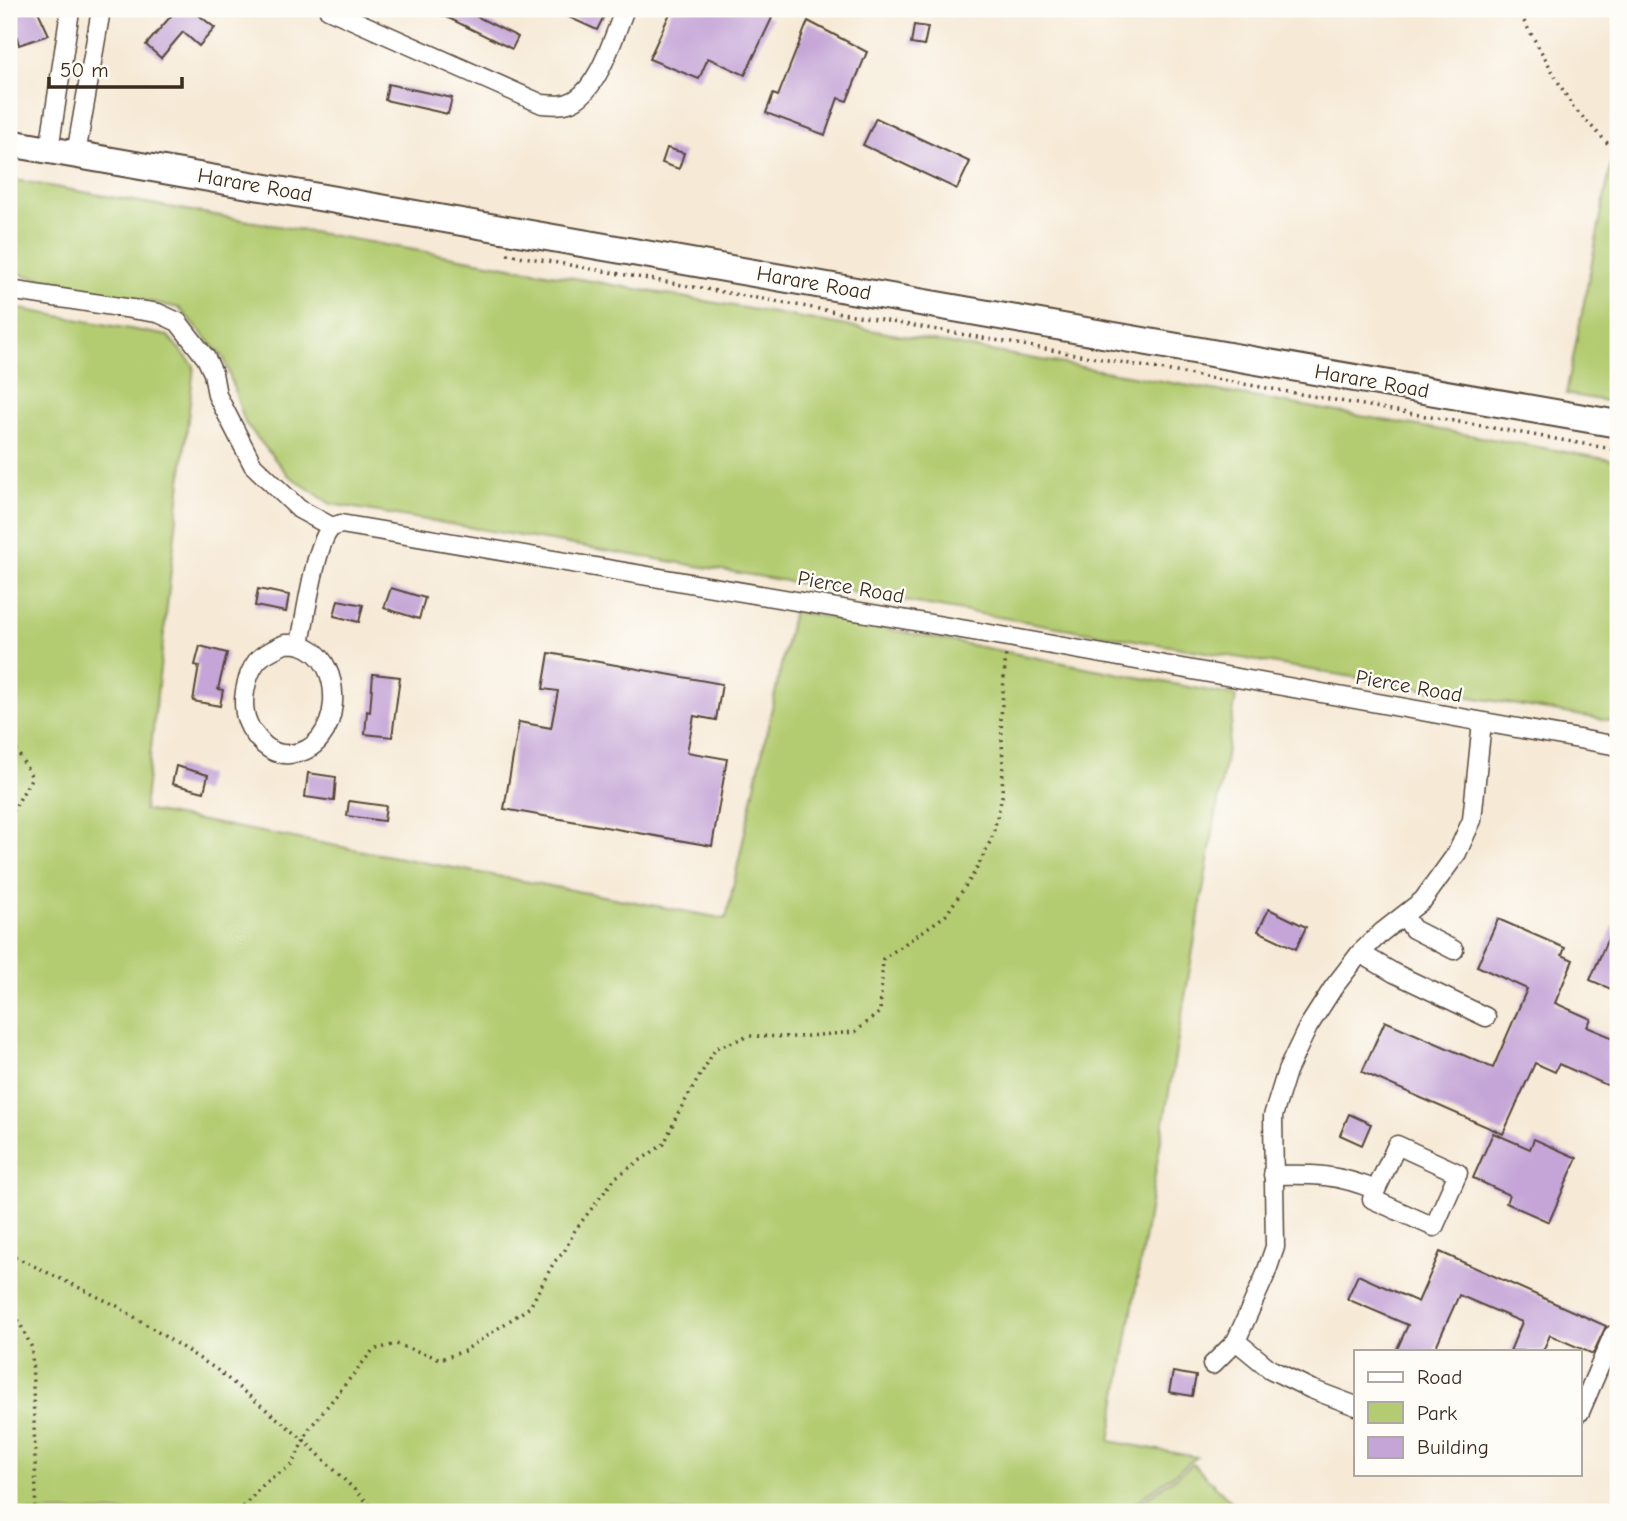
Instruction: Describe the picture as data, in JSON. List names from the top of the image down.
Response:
{
  "streets": {
    "highway": ["Harare Road"],
    "lane": ["Pierce Road"]
  },
  "legend": ["Road", "Park", "Building"],
  "scale_bar": "50 m"
}
